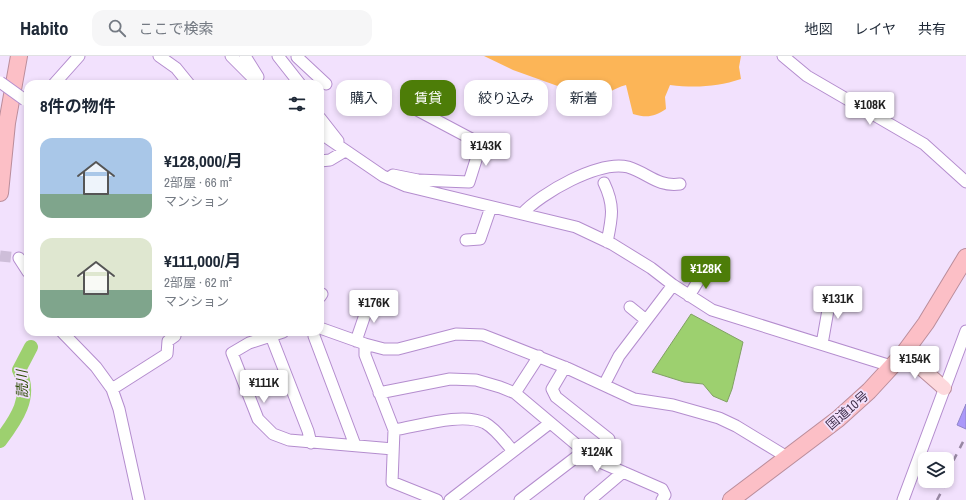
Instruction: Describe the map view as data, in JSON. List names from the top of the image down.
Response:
{
  "streets": {
    "highway": ["国道10号"]
  },
  "water": ["読川"],
  "page": {
    "header": "Habito",
    "search": "ここで検索",
    "nav": ["地図", "レイヤ", "共有"],
    "chip": [
      "購入",
      "賃貸",
      "絞り込み",
      "新着"
    ],
    "heading": "8件の物件",
    "price": [
      "¥108K",
      "¥143K",
      "¥128K",
      "¥131K",
      "¥176K",
      "¥154K",
      "¥111K",
      "¥124K"
    ],
    "list": [
      {
        "name": "¥128,000/月",
        "note": "2部屋 · 66 m² · マンション"
      },
      {
        "name": "¥111,000/月",
        "note": "2部屋 · 62 m² · マンション"
      }
    ]
  }
}
